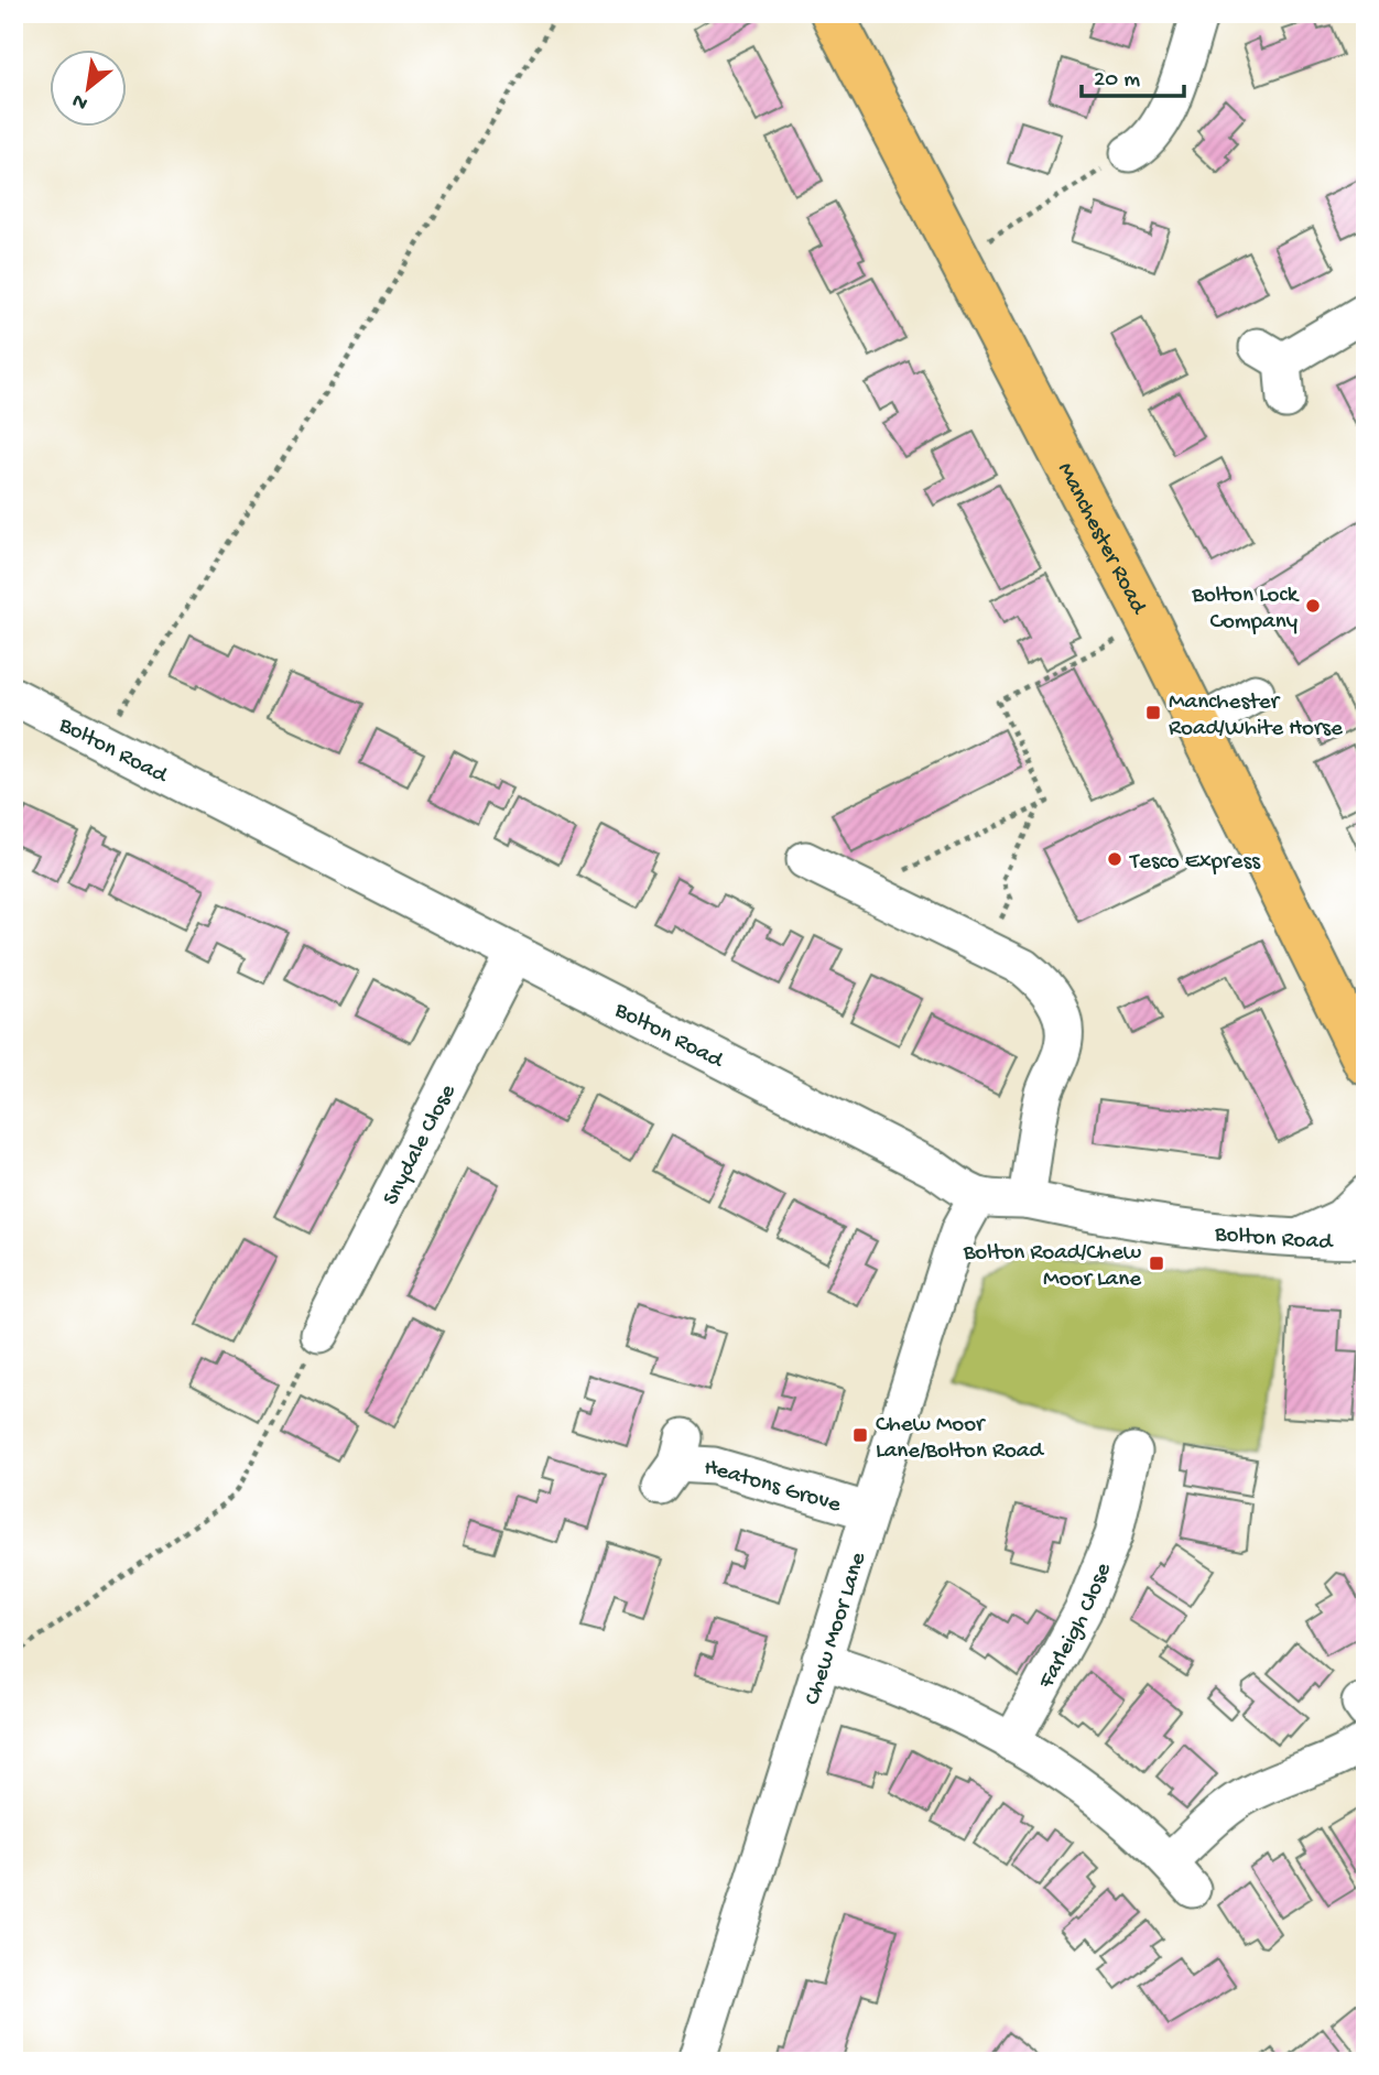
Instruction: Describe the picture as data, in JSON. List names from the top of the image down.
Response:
{
  "streets": {
    "main road": ["Manchester Road"],
    "street": [
      "Bolton Road",
      "Snydale Close",
      "Heatons Grove",
      "Farleigh Close",
      "Chew Moor Lane"
    ]
  },
  "crossings": [
    ["Bolton Road", "Snydale Close"],
    ["Bolton Road", "Chew Moor Lane"],
    ["Heatons Grove", "Chew Moor Lane"]
  ],
  "places": {
    "other": ["Bolton Lock Company", "Tesco Express"],
    "transit": ["Manchester Road/White Horse", "Bolton Road/Chew Moor Lane", "Chew Moor Lane/Bolton Road"]
  },
  "scale_bar": "20 m",
  "north": "bottom left"
}
